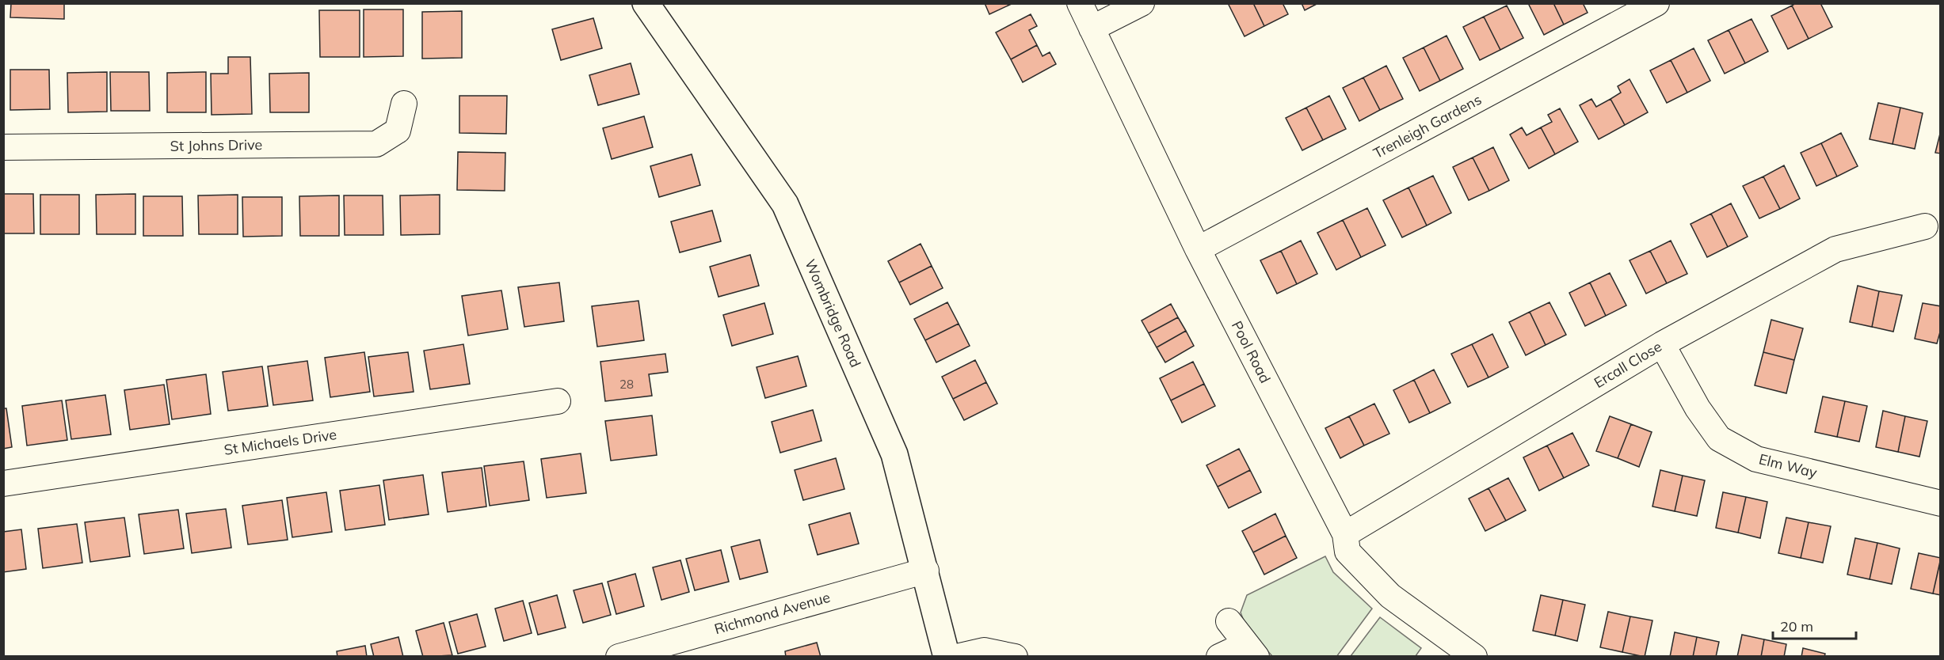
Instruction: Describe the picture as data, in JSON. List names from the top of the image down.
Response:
{
  "streets": {
    "street": [
      "Trenleigh Gardens",
      "St Johns Drive",
      "Wombridge Road",
      "Pool Road",
      "Ercall Close",
      "St Michaels Drive",
      "Elm Way",
      "Richmond Avenue"
    ]
  },
  "crossings": [
    ["Trenleigh Gardens", "Pool Road"],
    ["Wombridge Road", "Richmond Avenue"],
    ["Pool Road", "Ercall Close"],
    ["Ercall Close", "Elm Way"]
  ],
  "house_numbers": ["28"],
  "scale_bar": "20 m"
}
